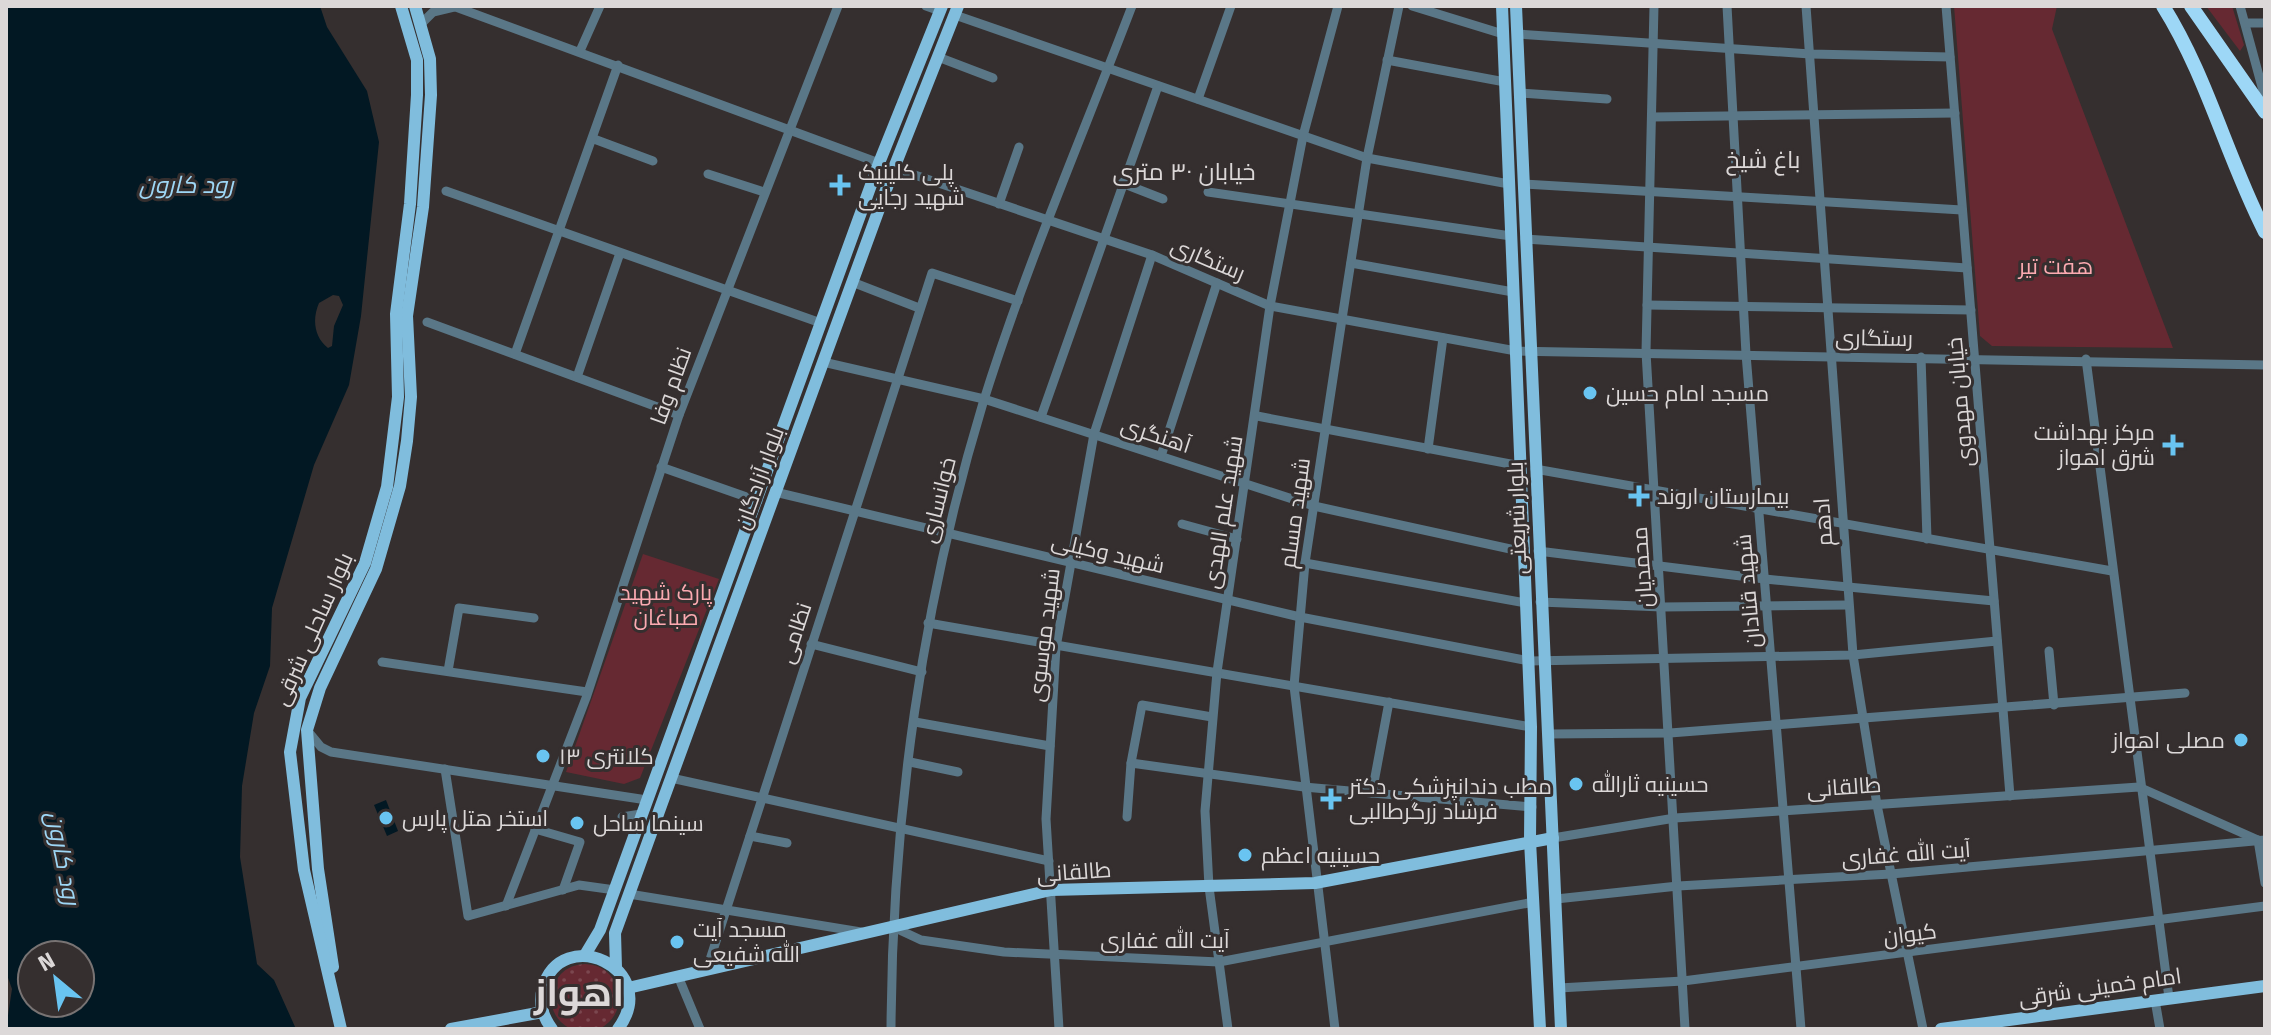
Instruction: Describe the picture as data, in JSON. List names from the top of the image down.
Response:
{
  "streets": {
    "main road": [
      "بلوار آزادگان",
      "بلوار شریعتی",
      "بلوار ساحلی شرقی",
      "طالقانی",
      "امام خمینی شرقی"
    ],
    "street": [
      "رستگاری",
      "نظام وفا",
      "خیابان مهدوی",
      "آهنگری",
      "خوانساری",
      "شهید علم الهدی",
      "شهید مسلم",
      "ادهم",
      "شهید وکیلی",
      "محمدیان",
      "شهید قنادان",
      "نظامی",
      "شهید موسوی",
      "آیت الله غفاری",
      "کیوان"
    ]
  },
  "crossings": [
    ["رستگاری", "خیابان مهدوی"],
    ["رستگاری", "بلوار آزادگان"],
    ["رستگاری", "خوانساری"],
    ["رستگاری", "شهید علم الهدی"],
    ["رستگاری", "شهید مسلم"],
    ["رستگاری", "بلوار شریعتی"],
    ["رستگاری", "ادهم"],
    ["رستگاری", "محمدیان"],
    ["رستگاری", "شهید قنادان"],
    ["رستگاری", "شهید موسوی"],
    ["خیابان مهدوی", "طالقانی"],
    ["آهنگری", "بلوار آزادگان"],
    ["آهنگری", "خوانساری"],
    ["آهنگری", "شهید علم الهدی"],
    ["آهنگری", "شهید مسلم"],
    ["آهنگری", "بلوار شریعتی"],
    ["آهنگری", "نظامی"],
    ["آهنگری", "شهید موسوی"],
    ["بلوار آزادگان", "شهید وکیلی"],
    ["خوانساری", "شهید وکیلی"],
    ["خوانساری", "نظامی"],
    ["خوانساری", "طالقانی"],
    ["خوانساری", "آیت الله غفاری"],
    ["شهید علم الهدی", "شهید وکیلی"],
    ["شهید علم الهدی", "طالقانی"],
    ["شهید علم الهدی", "آیت الله غفاری"],
    ["شهید مسلم", "شهید وکیلی"],
    ["شهید مسلم", "طالقانی"],
    ["شهید مسلم", "آیت الله غفاری"],
    ["بلوار شریعتی", "شهید وکیلی"],
    ["بلوار شریعتی", "طالقانی"],
    ["بلوار شریعتی", "آیت الله غفاری"],
    ["بلوار شریعتی", "کیوان"],
    ["ادهم", "طالقانی"],
    ["ادهم", "آیت الله غفاری"],
    ["ادهم", "کیوان"],
    ["شهید وکیلی", "نظامی"],
    ["شهید وکیلی", "شهید موسوی"],
    ["محمدیان", "طالقانی"],
    ["محمدیان", "آیت الله غفاری"],
    ["محمدیان", "کیوان"],
    ["شهید قنادان", "طالقانی"],
    ["شهید قنادان", "آیت الله غفاری"],
    ["شهید قنادان", "کیوان"],
    ["نظامی", "طالقانی"],
    ["شهید موسوی", "طالقانی"],
    ["شهید موسوی", "آیت الله غفاری"],
    ["طالقانی", "آیت الله غفاری"]
  ],
  "districts": ["باغ شیخ", "خیابان ۳۰ متری", "اهواز"],
  "water": ["رود کارون"],
  "parks": ["هفت تیر", "پارک شهید صباغان"],
  "places": {
    "health": [
      "پلی کلینیک شهید رجایی",
      "مرکز بهداشت شرق اهواز",
      "بیمارستان اروند",
      "مطب دندانپزشکی دکتر فرشاد زرگرطالبی"
    ],
    "other": [
      "مسجد امام حسین",
      "مصلی اهواز",
      "کلانتری ۱۳",
      "حسینیه ثارالله",
      "استخر هتل پارس",
      "سینما ساحل",
      "حسینیه اعظم",
      "مسجد آیت الله شفیعی"
    ]
  },
  "north": "top left"
}
